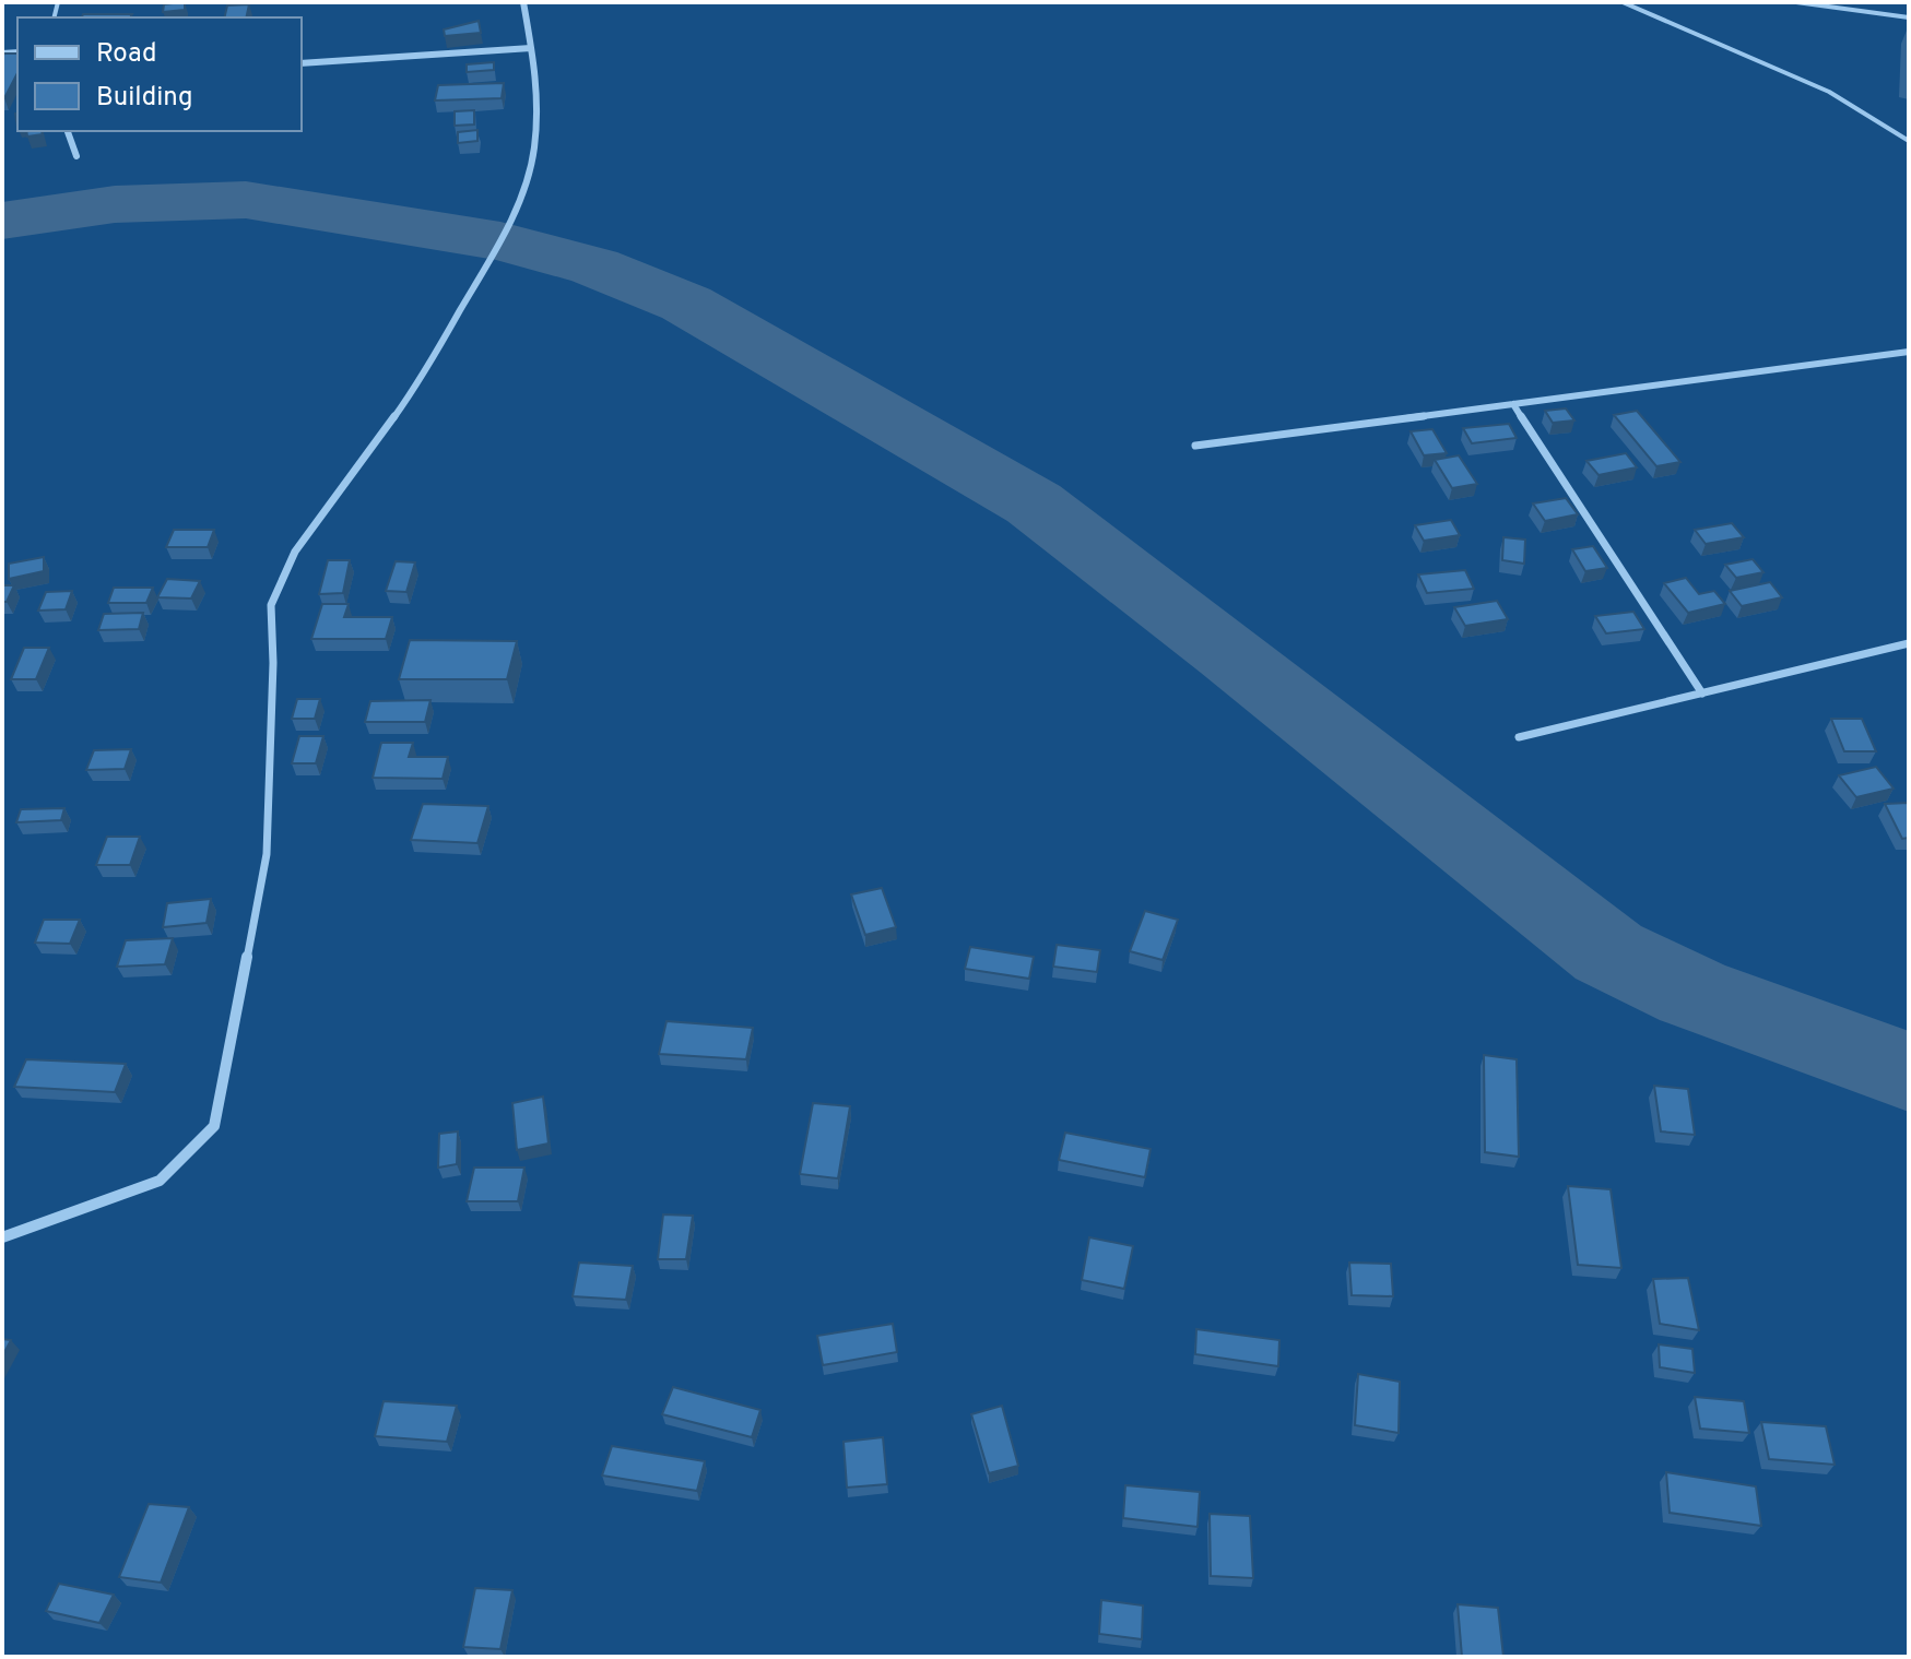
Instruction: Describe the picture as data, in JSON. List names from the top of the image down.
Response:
{
  "legend": ["Road", "Building"]
}
